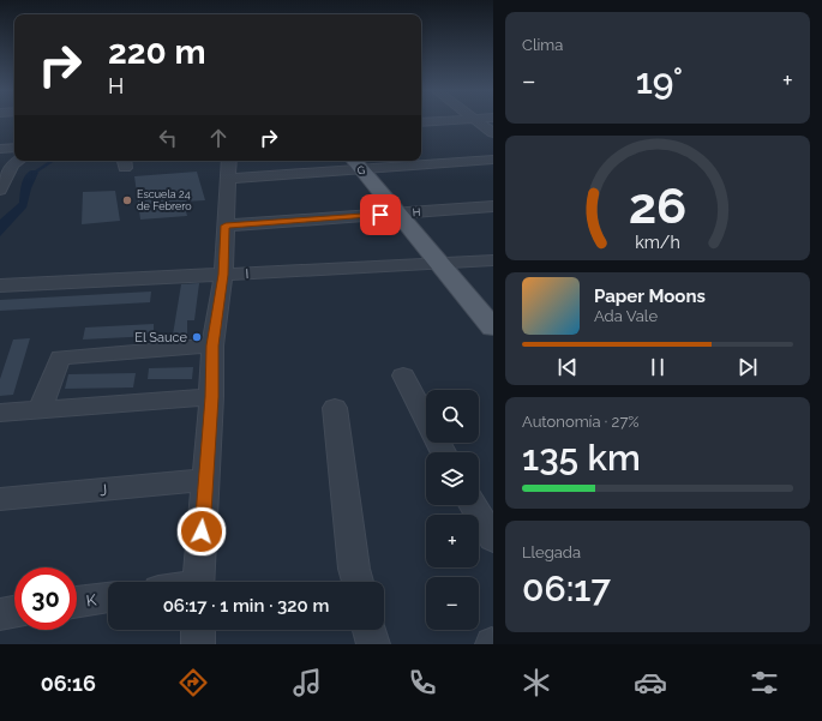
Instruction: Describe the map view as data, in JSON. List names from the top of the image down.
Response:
{
  "streets": {
    "street": [
      "G",
      "H",
      "I",
      "J",
      "K"
    ]
  },
  "places": ["Escuela 24 de Febrero", "El Sauce"],
  "page": {
    "tile": [
      "Clima",
      ["Autonomía · 27%", "135 km"],
      ["Llegada", "06:17"]
    ],
    "turn": ["220 m", "H"],
    "heat": ["−", "19°", "+"],
    "song": ["Paper Moons", "Ada Vale"],
    "map_buttons": ["+", "−"],
    "limit": "30",
    "trip": "06:17 · 1 min · 320 m",
    "tabs": "06:16",
    "gauge": ["26", "km/h"]
  }
}
